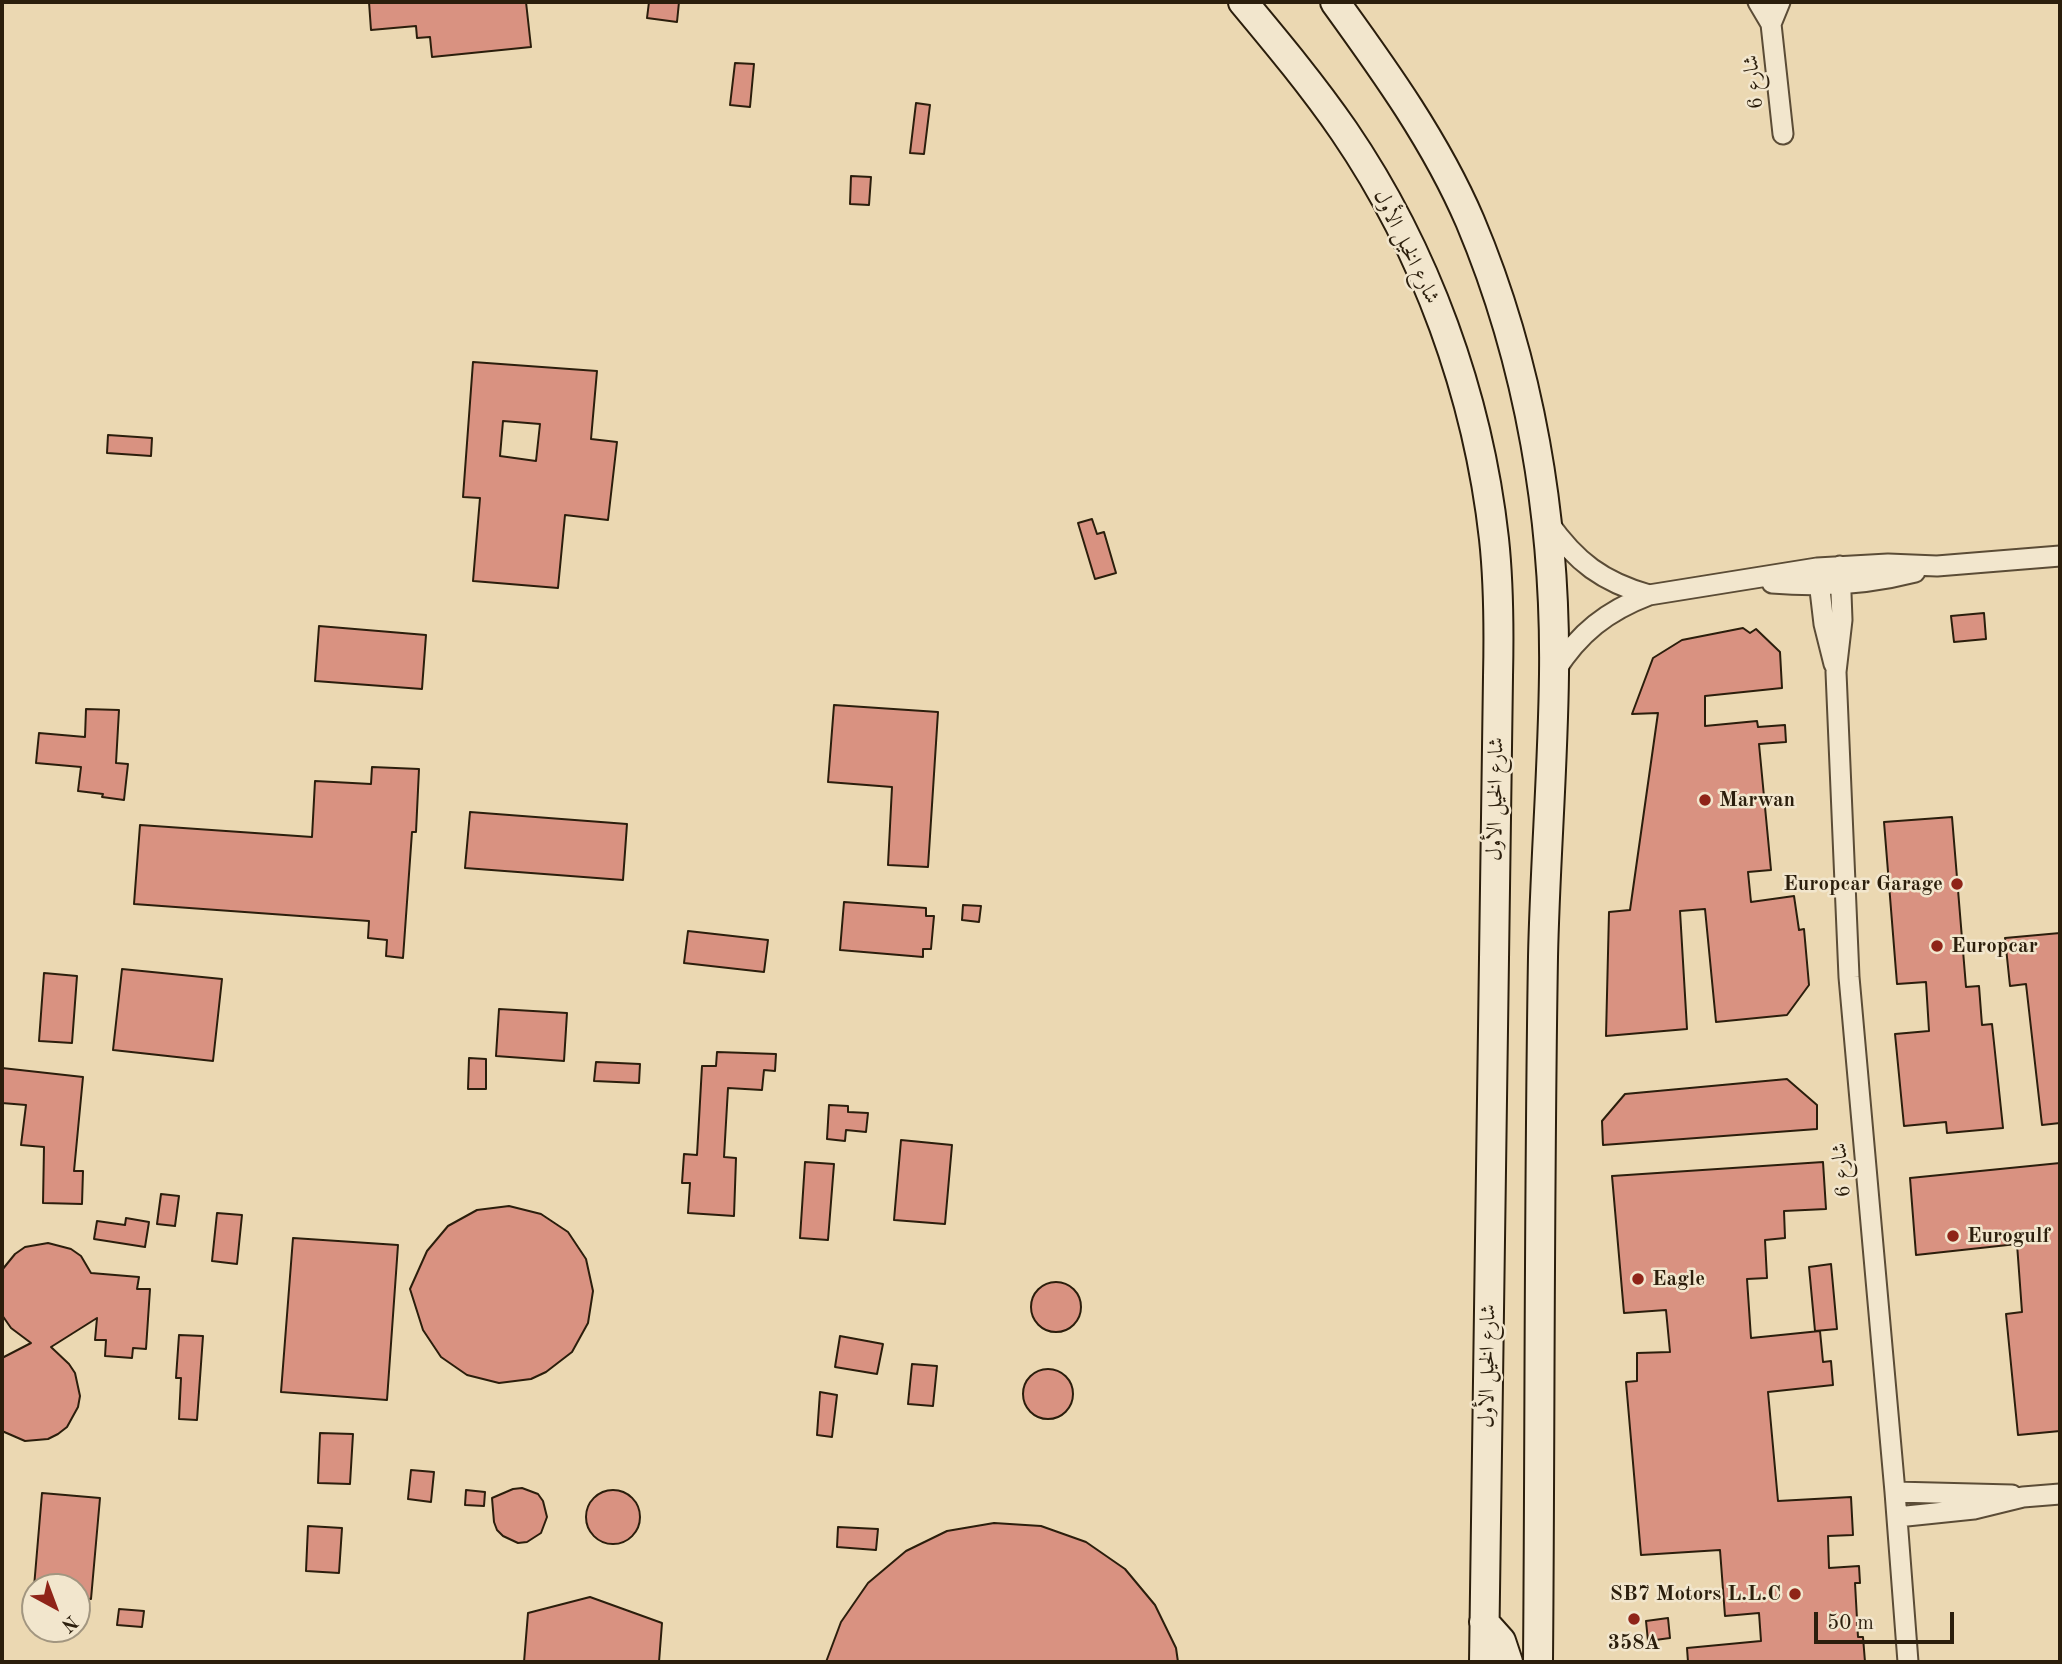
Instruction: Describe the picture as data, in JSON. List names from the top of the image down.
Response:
{
  "streets": {
    "main road": ["شارع الخيل الأول"],
    "street": ["شارع 6"]
  },
  "places": [
    "Marwan",
    "Europcar Garage",
    "Europcar",
    "Eurogulf",
    "Eagle",
    "SB7 Motors L.L.C",
    "358A"
  ],
  "scale_bar": "50 m",
  "north": "bottom right"
}
